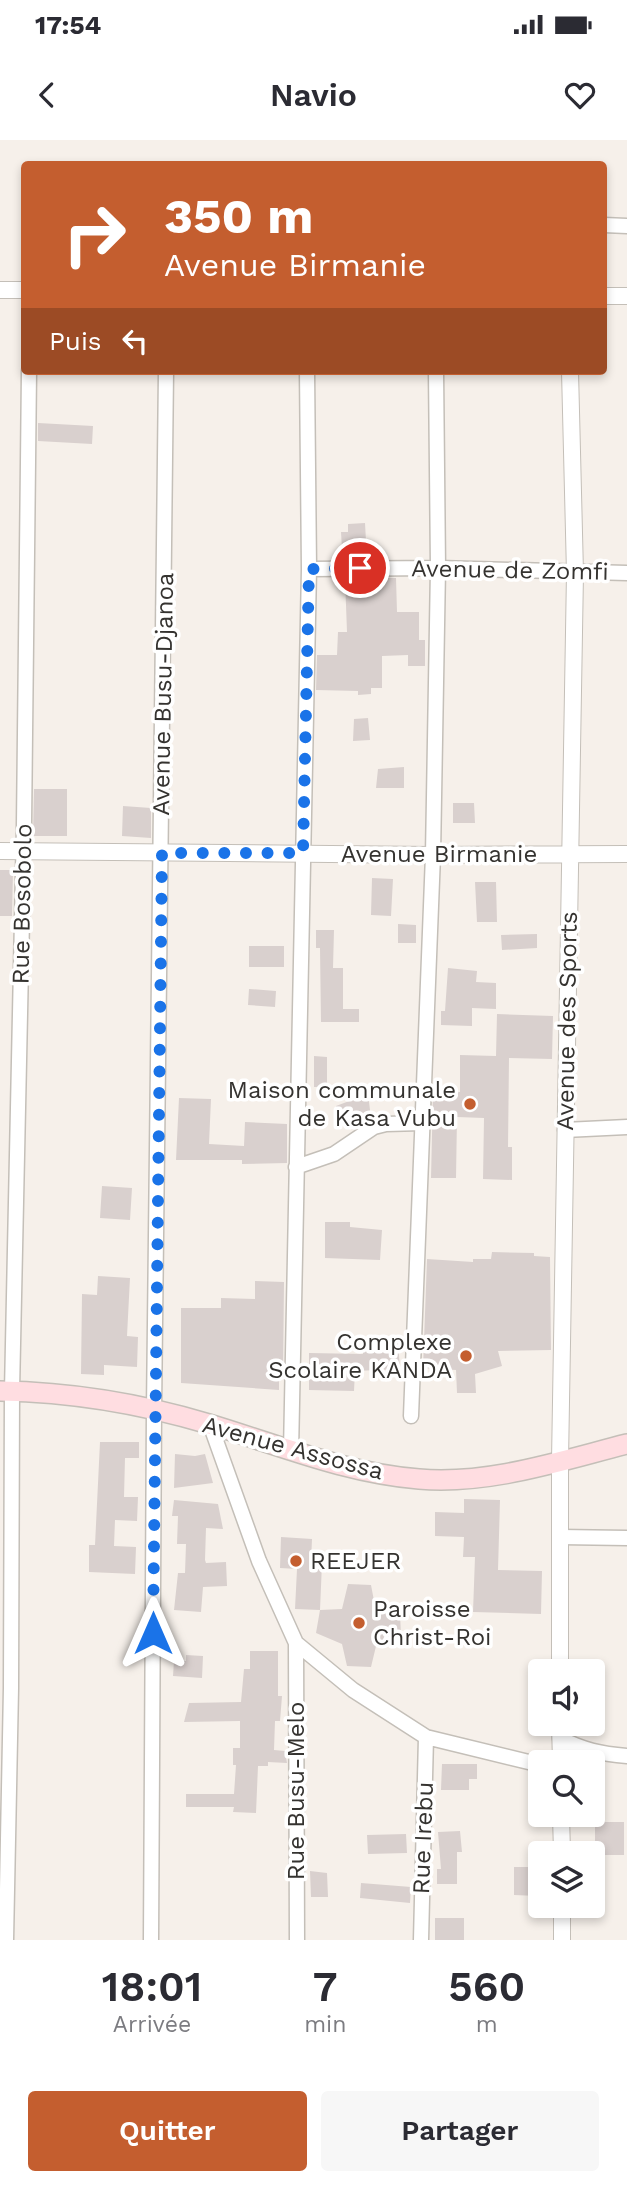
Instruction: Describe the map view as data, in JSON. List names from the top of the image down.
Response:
{
  "streets": {
    "main road": ["Avenue Assossa"],
    "street": [
      "Avenue de Zomfi",
      "Avenue Busu-Djanoa",
      "Avenue Birmanie",
      "Rue Bosobolo",
      "Avenue des Sports",
      "Rue Busu-Melo",
      "Rue Irebu"
    ]
  },
  "crossings": [
    ["Avenue de Zomfi", "Avenue des Sports"],
    ["Avenue Busu-Djanoa", "Avenue Birmanie"],
    ["Avenue Busu-Djanoa", "Avenue Assossa"],
    ["Avenue Birmanie", "Rue Bosobolo"],
    ["Avenue Birmanie", "Avenue des Sports"],
    ["Rue Bosobolo", "Avenue Assossa"],
    ["Avenue des Sports", "Avenue Assossa"]
  ],
  "places": [
    "Maison communale de Kasa Vubu",
    "Complexe Scolaire KANDA",
    "REEJER",
    "Paroisse Christ-Roi"
  ],
  "page": {
    "status": "17:54",
    "header": "Navio",
    "turn": ["350 m", "Avenue Birmanie"],
    "then": "Puis",
    "eta": [
      "18:01",
      "Arrivée",
      "7",
      "min",
      "560",
      "m"
    ],
    "buttons": ["Quitter", "Partager"]
  }
}
